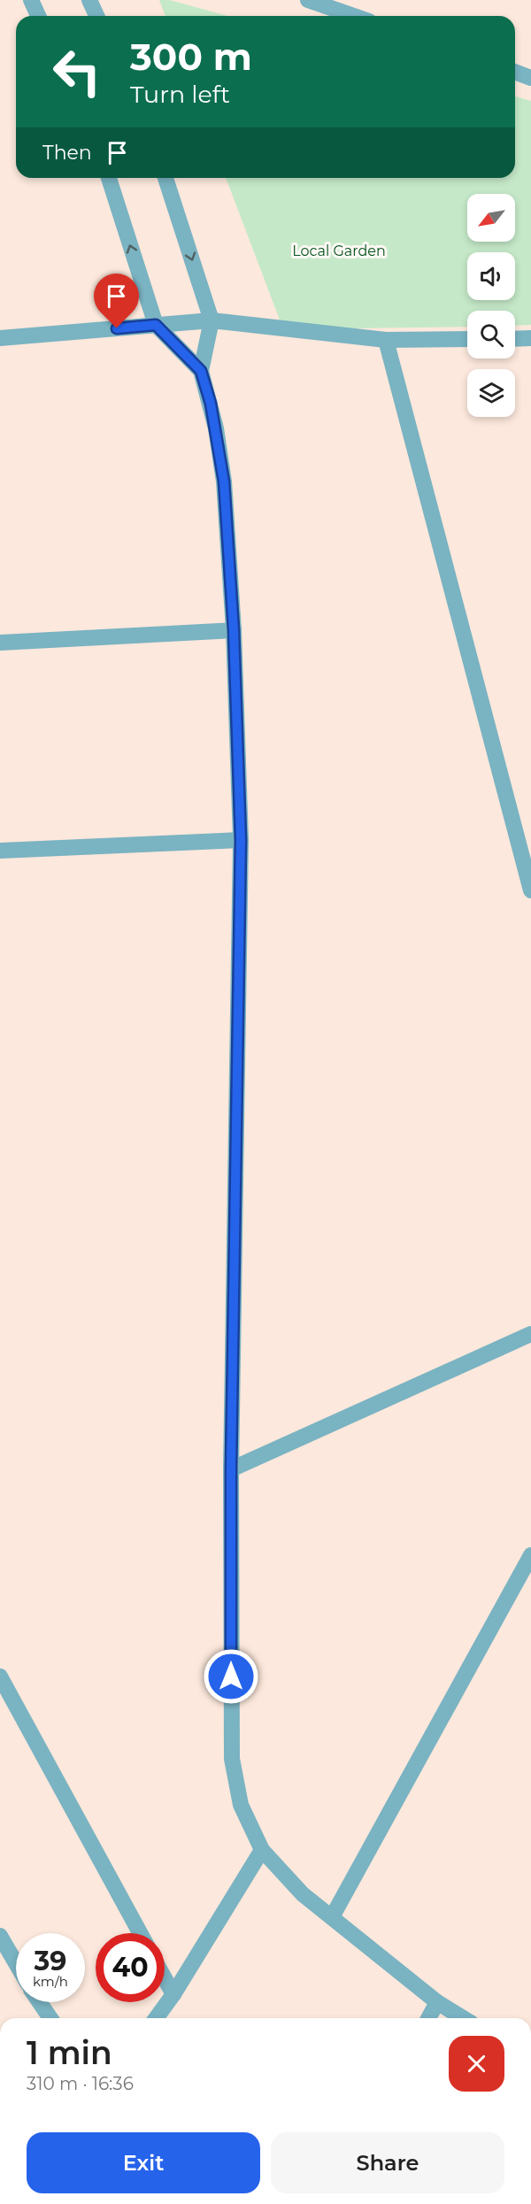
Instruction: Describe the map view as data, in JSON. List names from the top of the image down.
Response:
{
  "parks": ["Local Garden"],
  "north": "bottom left",
  "page": {
    "turn": ["300 m", "Turn left"],
    "then": "Then",
    "speed": "39 km/h",
    "limit": "40",
    "heading": ["1 min", "310 m · 16:36"],
    "buttons": ["Exit", "Share"]
  }
}
